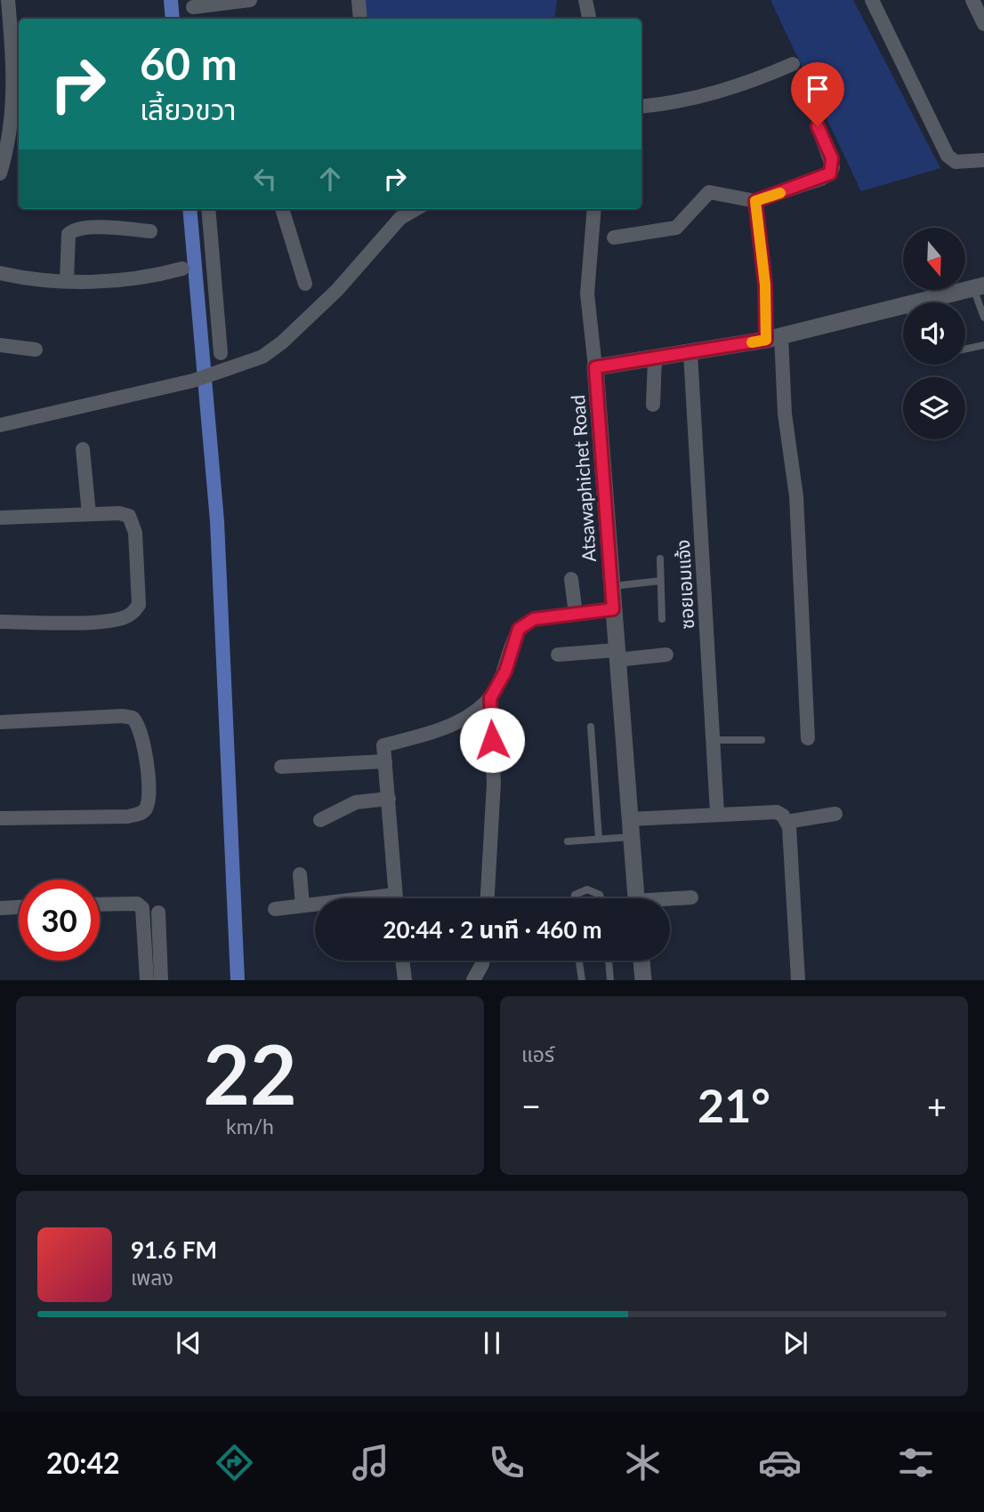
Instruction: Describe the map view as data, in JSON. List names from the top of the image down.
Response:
{
  "streets": {
    "street": ["Atsawaphichet Road", "ซอยเอมแจ้ง"]
  },
  "crossings": [
    ["Atsawaphichet Road", "ซอยเอมแจ้ง"]
  ],
  "north": "bottom",
  "page": {
    "turn": ["60 m", "เลี้ยวขวา"],
    "limit": "30",
    "trip": "20:44 · 2 นาที · 460 m",
    "tile": [
      ["22", "km/h"],
      "แอร์"
    ],
    "heat": ["−", "21°", "+"],
    "song": ["91.6 FM", "เพลง"],
    "tabs": "20:42"
  }
}
